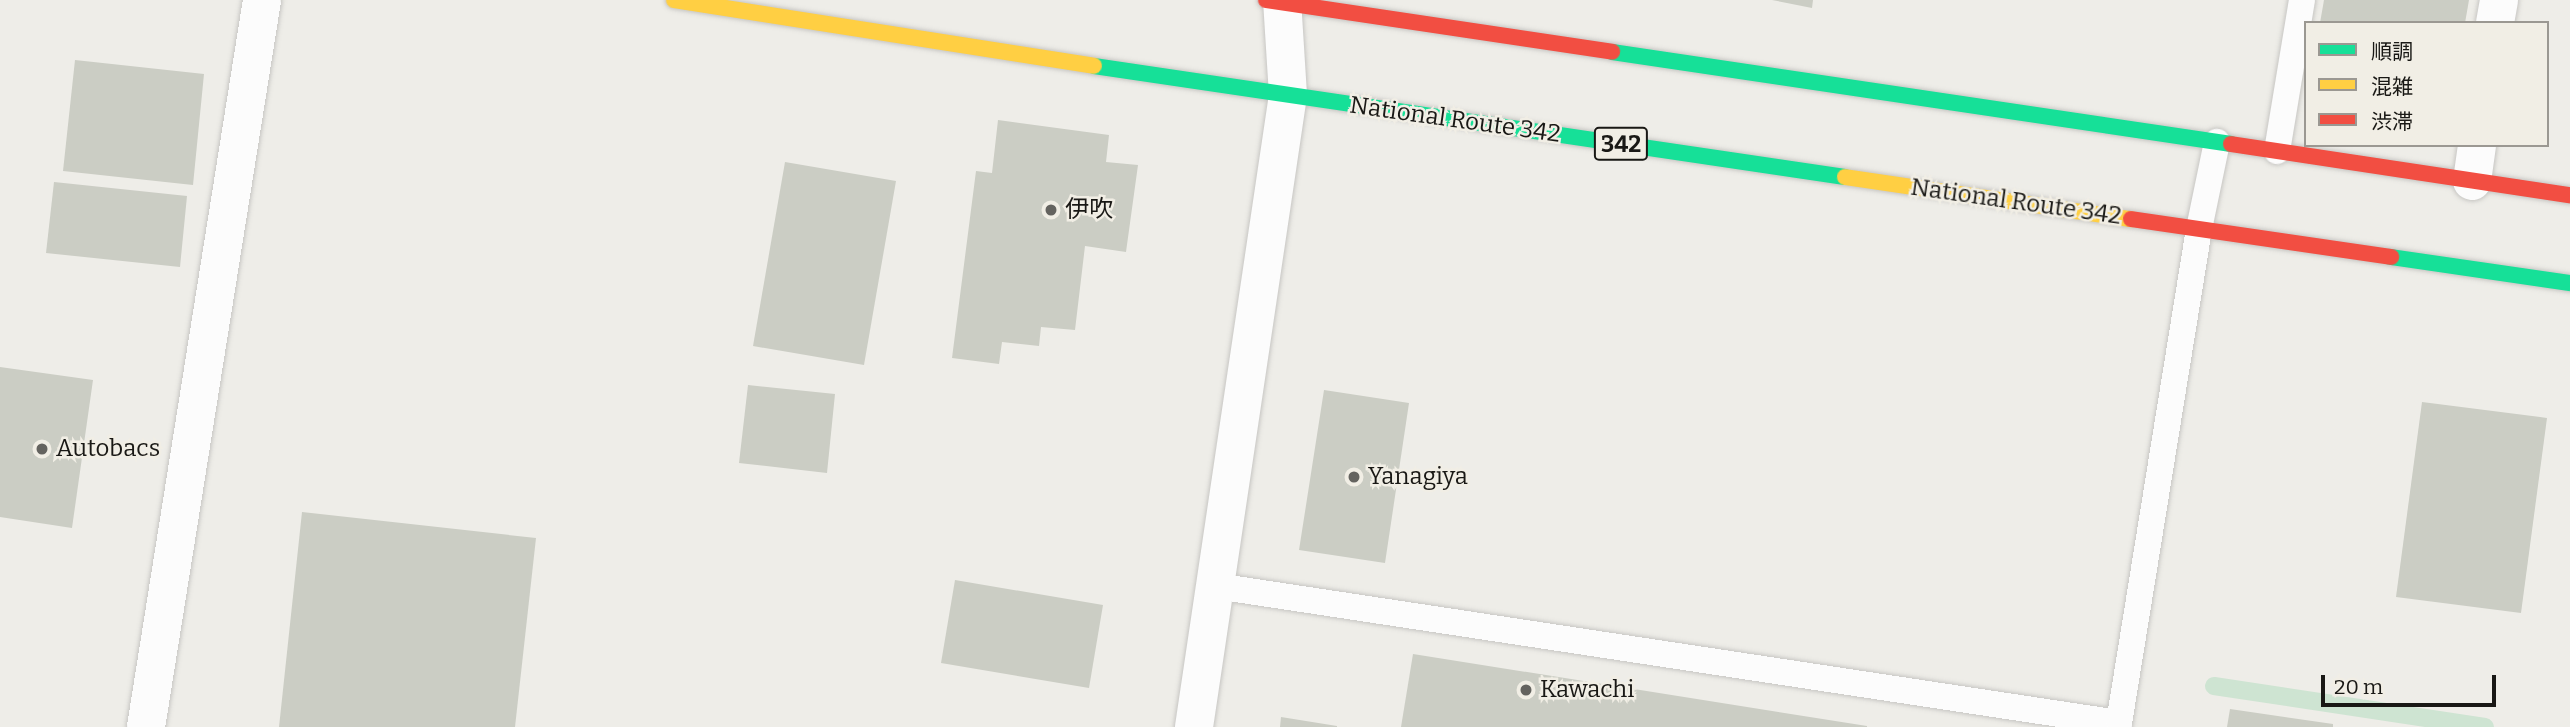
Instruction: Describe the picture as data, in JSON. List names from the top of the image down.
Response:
{
  "streets": {
    "highway": ["National Route 342", "342"]
  },
  "places": [
    "伊吹",
    "Autobacs",
    "Yanagiya",
    "Kawachi"
  ],
  "legend": ["順調", "混雑", "渋滞"],
  "scale_bar": "20 m"
}
